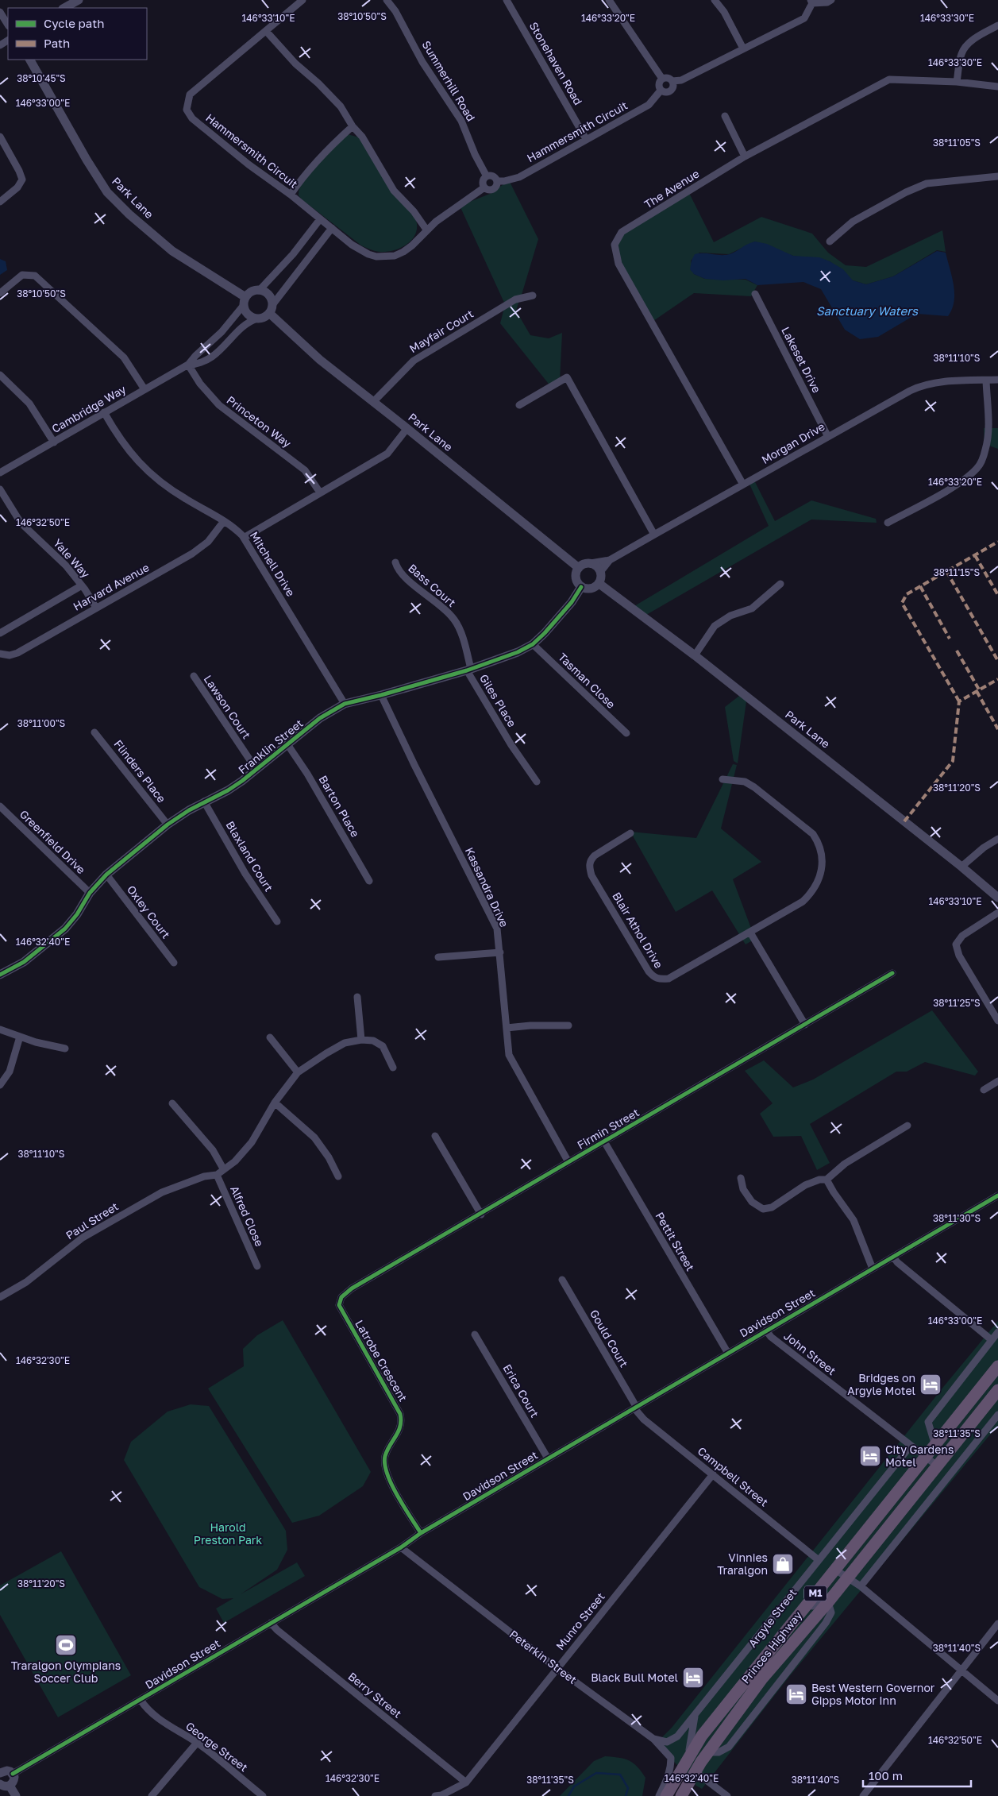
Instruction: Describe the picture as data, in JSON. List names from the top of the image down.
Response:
{
  "streets": {
    "highway": ["M1", "Princes Highway"],
    "street": [
      "Stonehaven Road",
      "Summerhill Road",
      "Hammersmith Circuit",
      "The Avenue",
      "Park Lane",
      "Mayfair Court",
      "Lakeset Drive",
      "Cambridge Way",
      "Princeton Way",
      "Morgan Drive",
      "Yale Way",
      "Mitchell Drive",
      "Bass Court",
      "Harvard Avenue",
      "Tasman Close",
      "Giles Place",
      "Lawson Court",
      "Franklin Street",
      "Flinders Place",
      "Barton Place",
      "Greenfield Drive",
      "Blaxland Court",
      "Kassandra Drive",
      "Oxley Court",
      "Blair Athol Drive",
      "Firmin Street",
      "Alfred Close",
      "Paul Street",
      "Pettit Street",
      "Davidson Street",
      "Gould Court",
      "John Street",
      "Latrobe Crescent",
      "Erica Court",
      "Campbell Street",
      "Argyle Street",
      "Munro Street",
      "Peterkin Street",
      "Berry Street",
      "George Street"
    ]
  },
  "crossings": [
    ["Stonehaven Road", "Hammersmith Circuit"],
    ["Summerhill Road", "Hammersmith Circuit"],
    ["The Avenue", "Morgan Drive"],
    ["Park Lane", "Mayfair Court"],
    ["Park Lane", "Cambridge Way"],
    ["Park Lane", "Morgan Drive"],
    ["Park Lane", "Franklin Street"],
    ["Lakeset Drive", "Morgan Drive"],
    ["Cambridge Way", "Princeton Way"],
    ["Cambridge Way", "Mitchell Drive"],
    ["Morgan Drive", "Franklin Street"],
    ["Yale Way", "Harvard Avenue"],
    ["Mitchell Drive", "Harvard Avenue"],
    ["Mitchell Drive", "Franklin Street"],
    ["Bass Court", "Giles Place"],
    ["Bass Court", "Franklin Street"],
    ["Tasman Close", "Franklin Street"],
    ["Giles Place", "Franklin Street"],
    ["Lawson Court", "Franklin Street"],
    ["Franklin Street", "Flinders Place"],
    ["Franklin Street", "Barton Place"],
    ["Franklin Street", "Greenfield Drive"],
    ["Franklin Street", "Blaxland Court"],
    ["Franklin Street", "Kassandra Drive"],
    ["Franklin Street", "Oxley Court"],
    ["Kassandra Drive", "Firmin Street"],
    ["Firmin Street", "Pettit Street"],
    ["Firmin Street", "Latrobe Crescent"],
    ["Alfred Close", "Paul Street"],
    ["Pettit Street", "Davidson Street"],
    ["Davidson Street", "Gould Court"],
    ["Davidson Street", "John Street"],
    ["Davidson Street", "Latrobe Crescent"],
    ["Davidson Street", "Erica Court"],
    ["Davidson Street", "Campbell Street"],
    ["Davidson Street", "Peterkin Street"],
    ["Davidson Street", "Berry Street"],
    ["Davidson Street", "George Street"],
    ["Gould Court", "Campbell Street"],
    ["John Street", "Argyle Street"],
    ["John Street", "Princes Highway"],
    ["Campbell Street", "Argyle Street"],
    ["Campbell Street", "Munro Street"],
    ["M1", "Princes Highway"],
    ["Argyle Street", "Peterkin Street"],
    ["Munro Street", "Peterkin Street"],
    ["Munro Street", "Berry Street"]
  ],
  "water": ["Sanctuary Waters"],
  "parks": ["Harold Preston Park"],
  "places": {
    "hotel": [
      "Bridges on Argyle Motel",
      "City Gardens Motel",
      "Black Bull Motel",
      "Best Western Governor Gipps Motor Inn"
    ],
    "shop": ["Vinnies Traralgon"],
    "sports": ["Traralgon Olympians Soccer Club"]
  },
  "legend": ["Cycle path", "Path"],
  "scale_bar": "100 m",
  "coordinates": [
    "38°10'50\"S",
    "146°33'10\"E",
    "146°33'20\"E",
    "146°33'30\"E",
    "38°10'45\"S",
    "146°33'00\"E",
    "38°11'05\"S",
    "38°11'10\"S",
    "146°32'50\"E",
    "38°11'15\"S",
    "38°11'00\"S",
    "38°11'20\"S",
    "146°32'40\"E",
    "38°11'25\"S",
    "38°11'30\"S",
    "146°32'30\"E",
    "38°11'35\"S",
    "38°11'40\"S"
  ]
}
